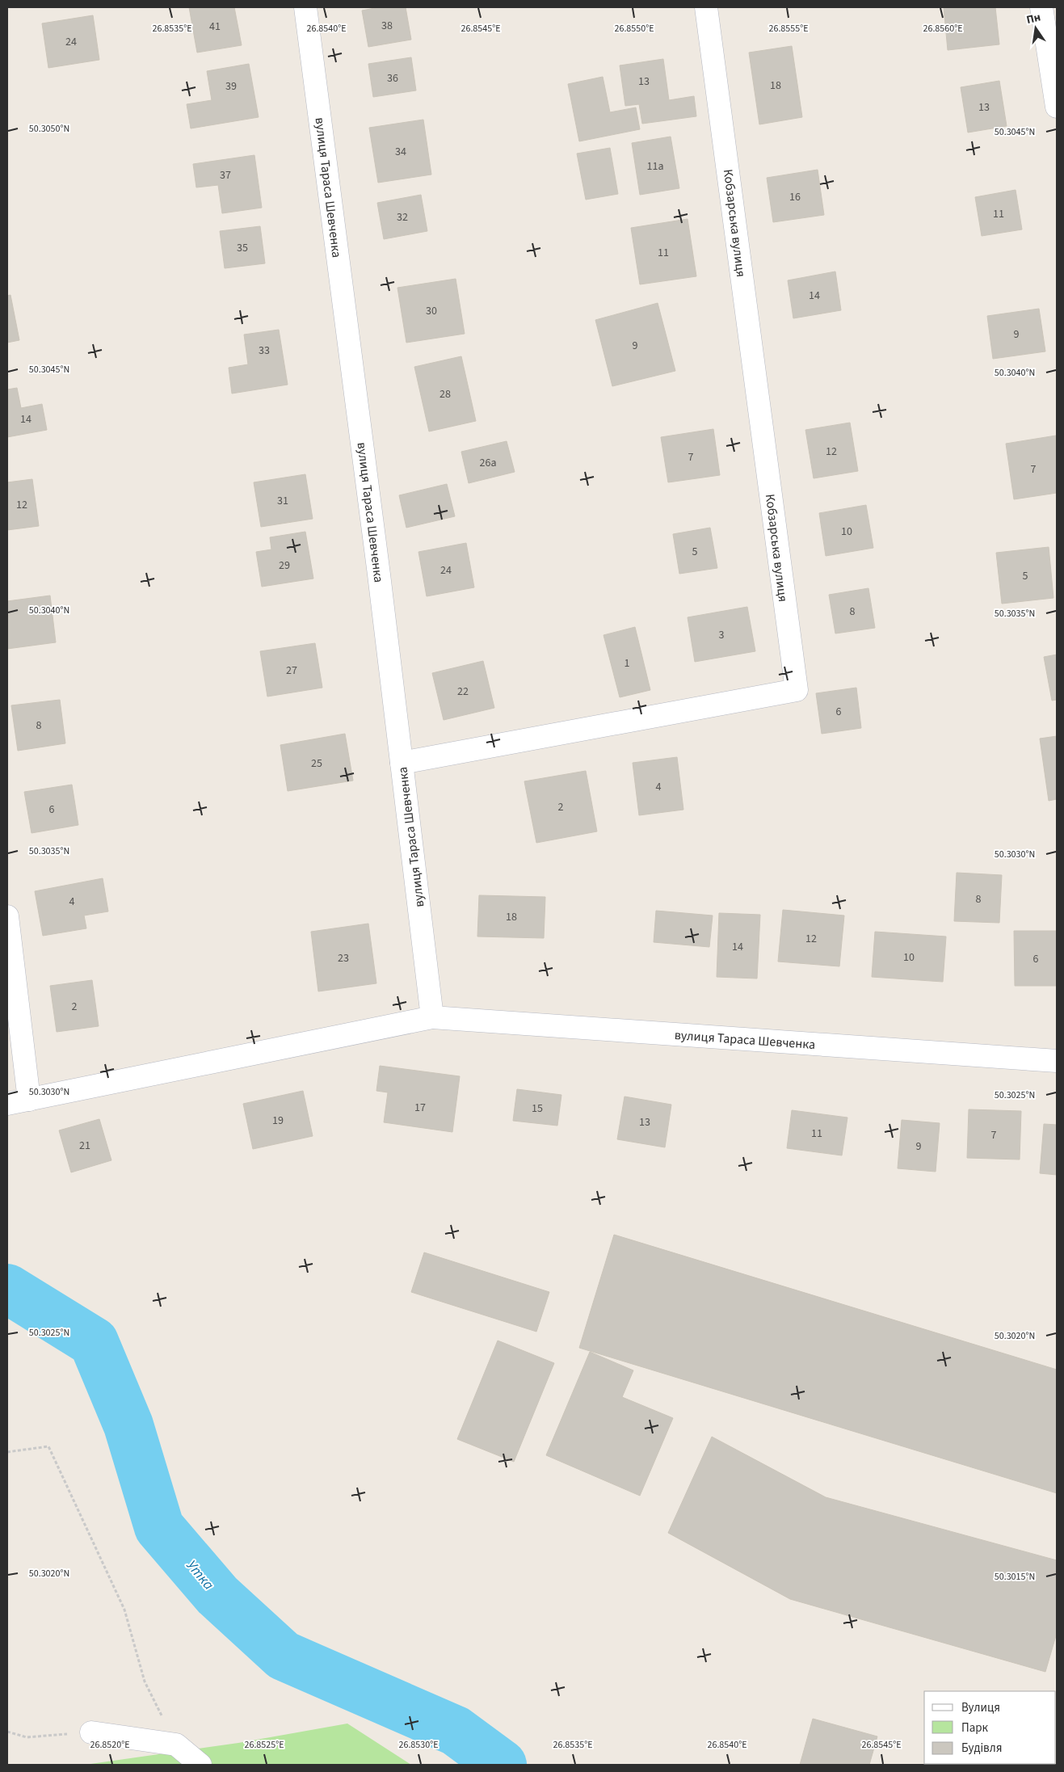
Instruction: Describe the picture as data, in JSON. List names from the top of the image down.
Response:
{
  "streets": {
    "street": ["вулиця Тараса Шевченка", "Кобзарська вулиця"]
  },
  "crossings": [
    ["вулиця Тараса Шевченка", "Кобзарська вулиця"]
  ],
  "water": ["Утка"],
  "house_numbers": [
    "38",
    "41",
    "24",
    "36",
    "13",
    "18",
    "39",
    "13",
    "34",
    "11а",
    "37",
    "16",
    "11",
    "32",
    "35",
    "11",
    "14",
    "30",
    "9",
    "9",
    "33",
    "28",
    "14",
    "12",
    "7",
    "26а",
    "7",
    "31",
    "12",
    "10",
    "5",
    "29",
    "24",
    "5",
    "8",
    "3",
    "1",
    "27",
    "22",
    "6",
    "8",
    "25",
    "4",
    "2",
    "6",
    "8",
    "4",
    "18",
    "12",
    "14",
    "10",
    "23",
    "6",
    "2",
    "17",
    "15",
    "19",
    "13",
    "11",
    "7",
    "21",
    "9"
  ],
  "legend": ["Вулиця", "Парк", "Будівля"],
  "north": "top",
  "coordinates": [
    "26.8535°E",
    "26.8540°E",
    "26.8545°E",
    "26.8550°E",
    "26.8555°E",
    "26.8560°E",
    "50.3050°N",
    "50.3045°N",
    "50.3040°N",
    "50.3035°N",
    "50.3030°N",
    "50.3025°N",
    "50.3020°N",
    "50.3015°N",
    "26.8520°E",
    "26.8525°E",
    "26.8530°E"
  ]
}
